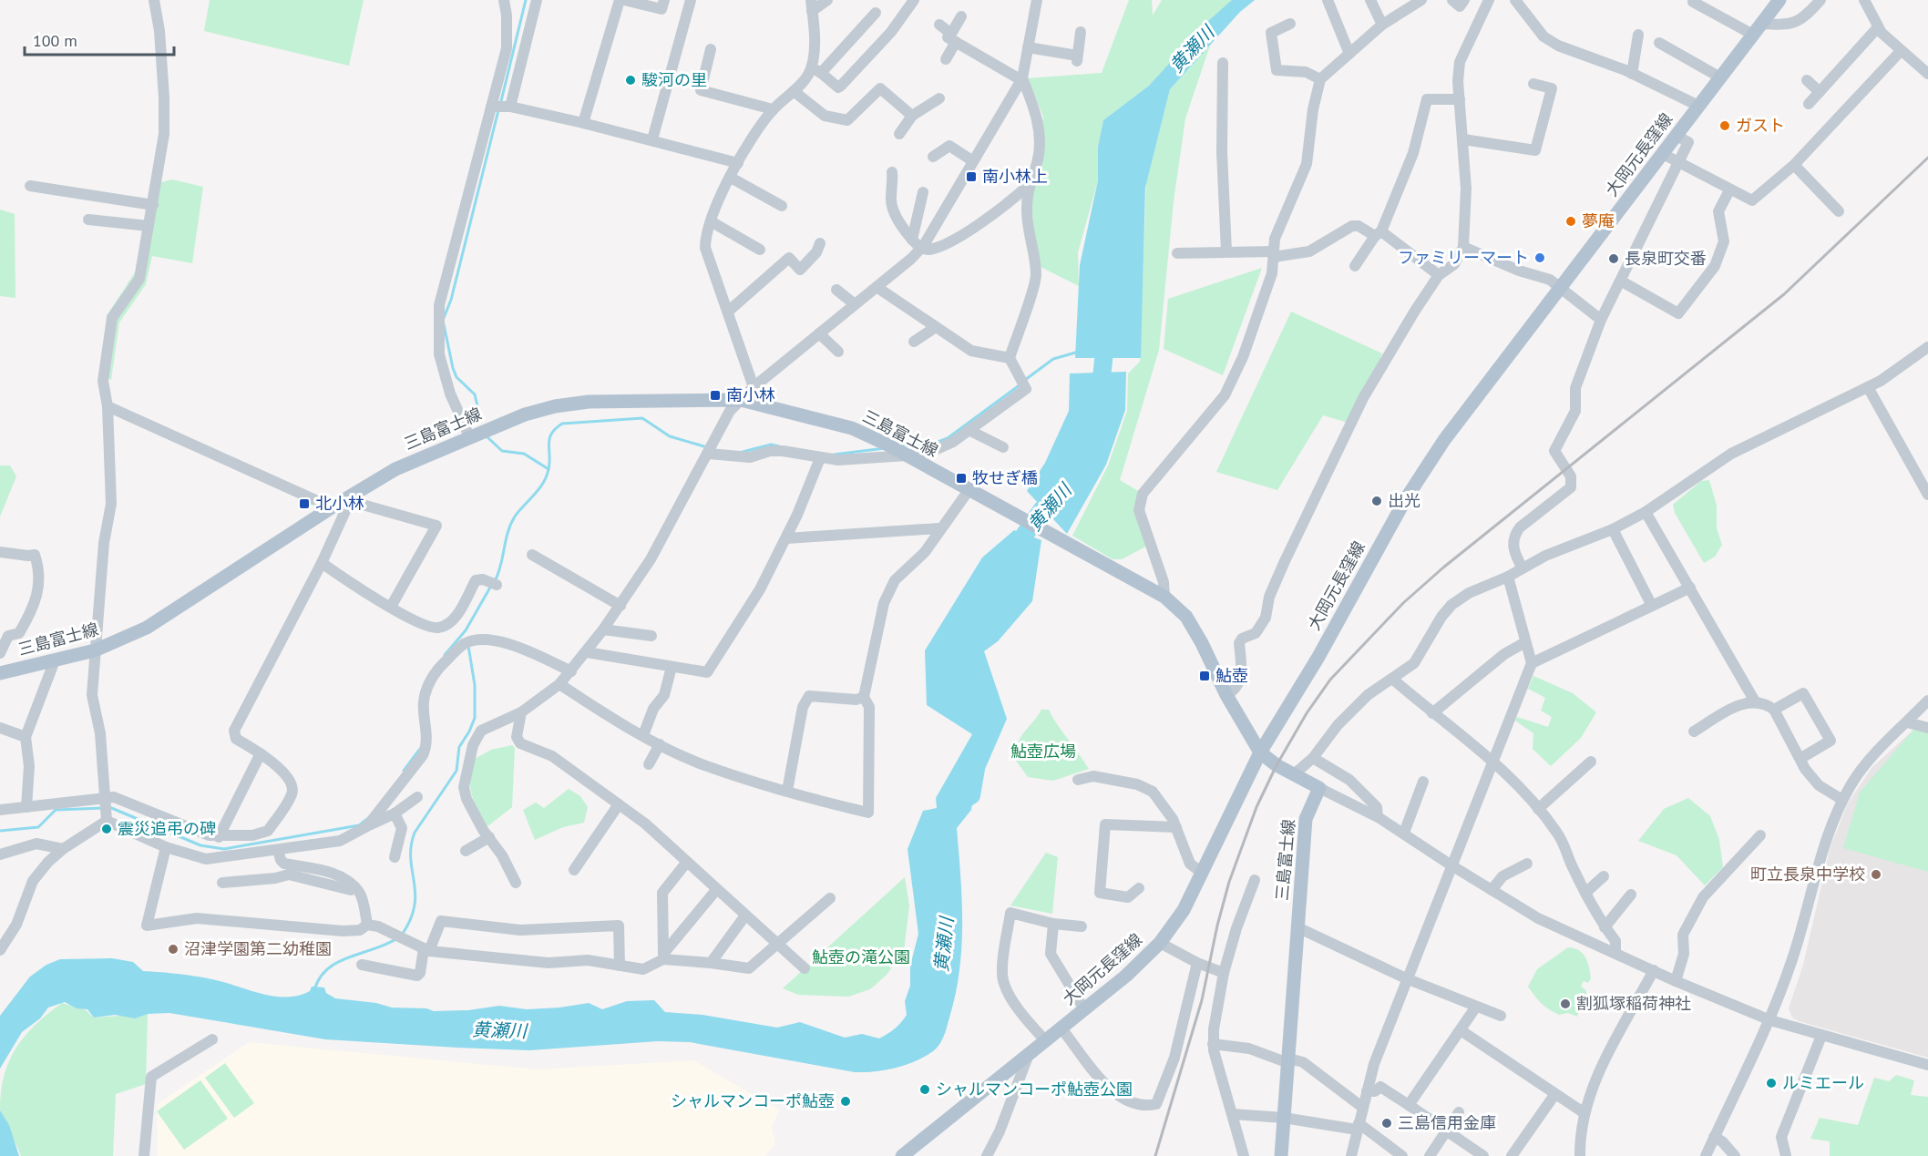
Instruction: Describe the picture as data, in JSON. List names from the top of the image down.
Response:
{
  "streets": {
    "main road": ["大岡元長窪線", "三島富士線"]
  },
  "crossings": [
    ["大岡元長窪線", "三島富士線"]
  ],
  "water": ["黄瀬川"],
  "parks": ["鮎壺広場", "鮎壺の滝公園"],
  "places": {
    "other": [
      "駿河の里",
      "ガスト",
      "夢庵",
      "ファミリーマート",
      "長泉町交番",
      "出光",
      "震災追弔の碑",
      "町立長泉中学校",
      "沼津学園第二幼稚園",
      "割狐塚稲荷神社",
      "ルミエール",
      "シャルマンコーポ鮎壺公園",
      "シャルマンコーポ鮎壺",
      "三島信用金庫"
    ],
    "transit": [
      "南小林上",
      "南小林",
      "牧せぎ橋",
      "北小林",
      "鮎壺"
    ]
  },
  "scale_bar": "100 m"
}
